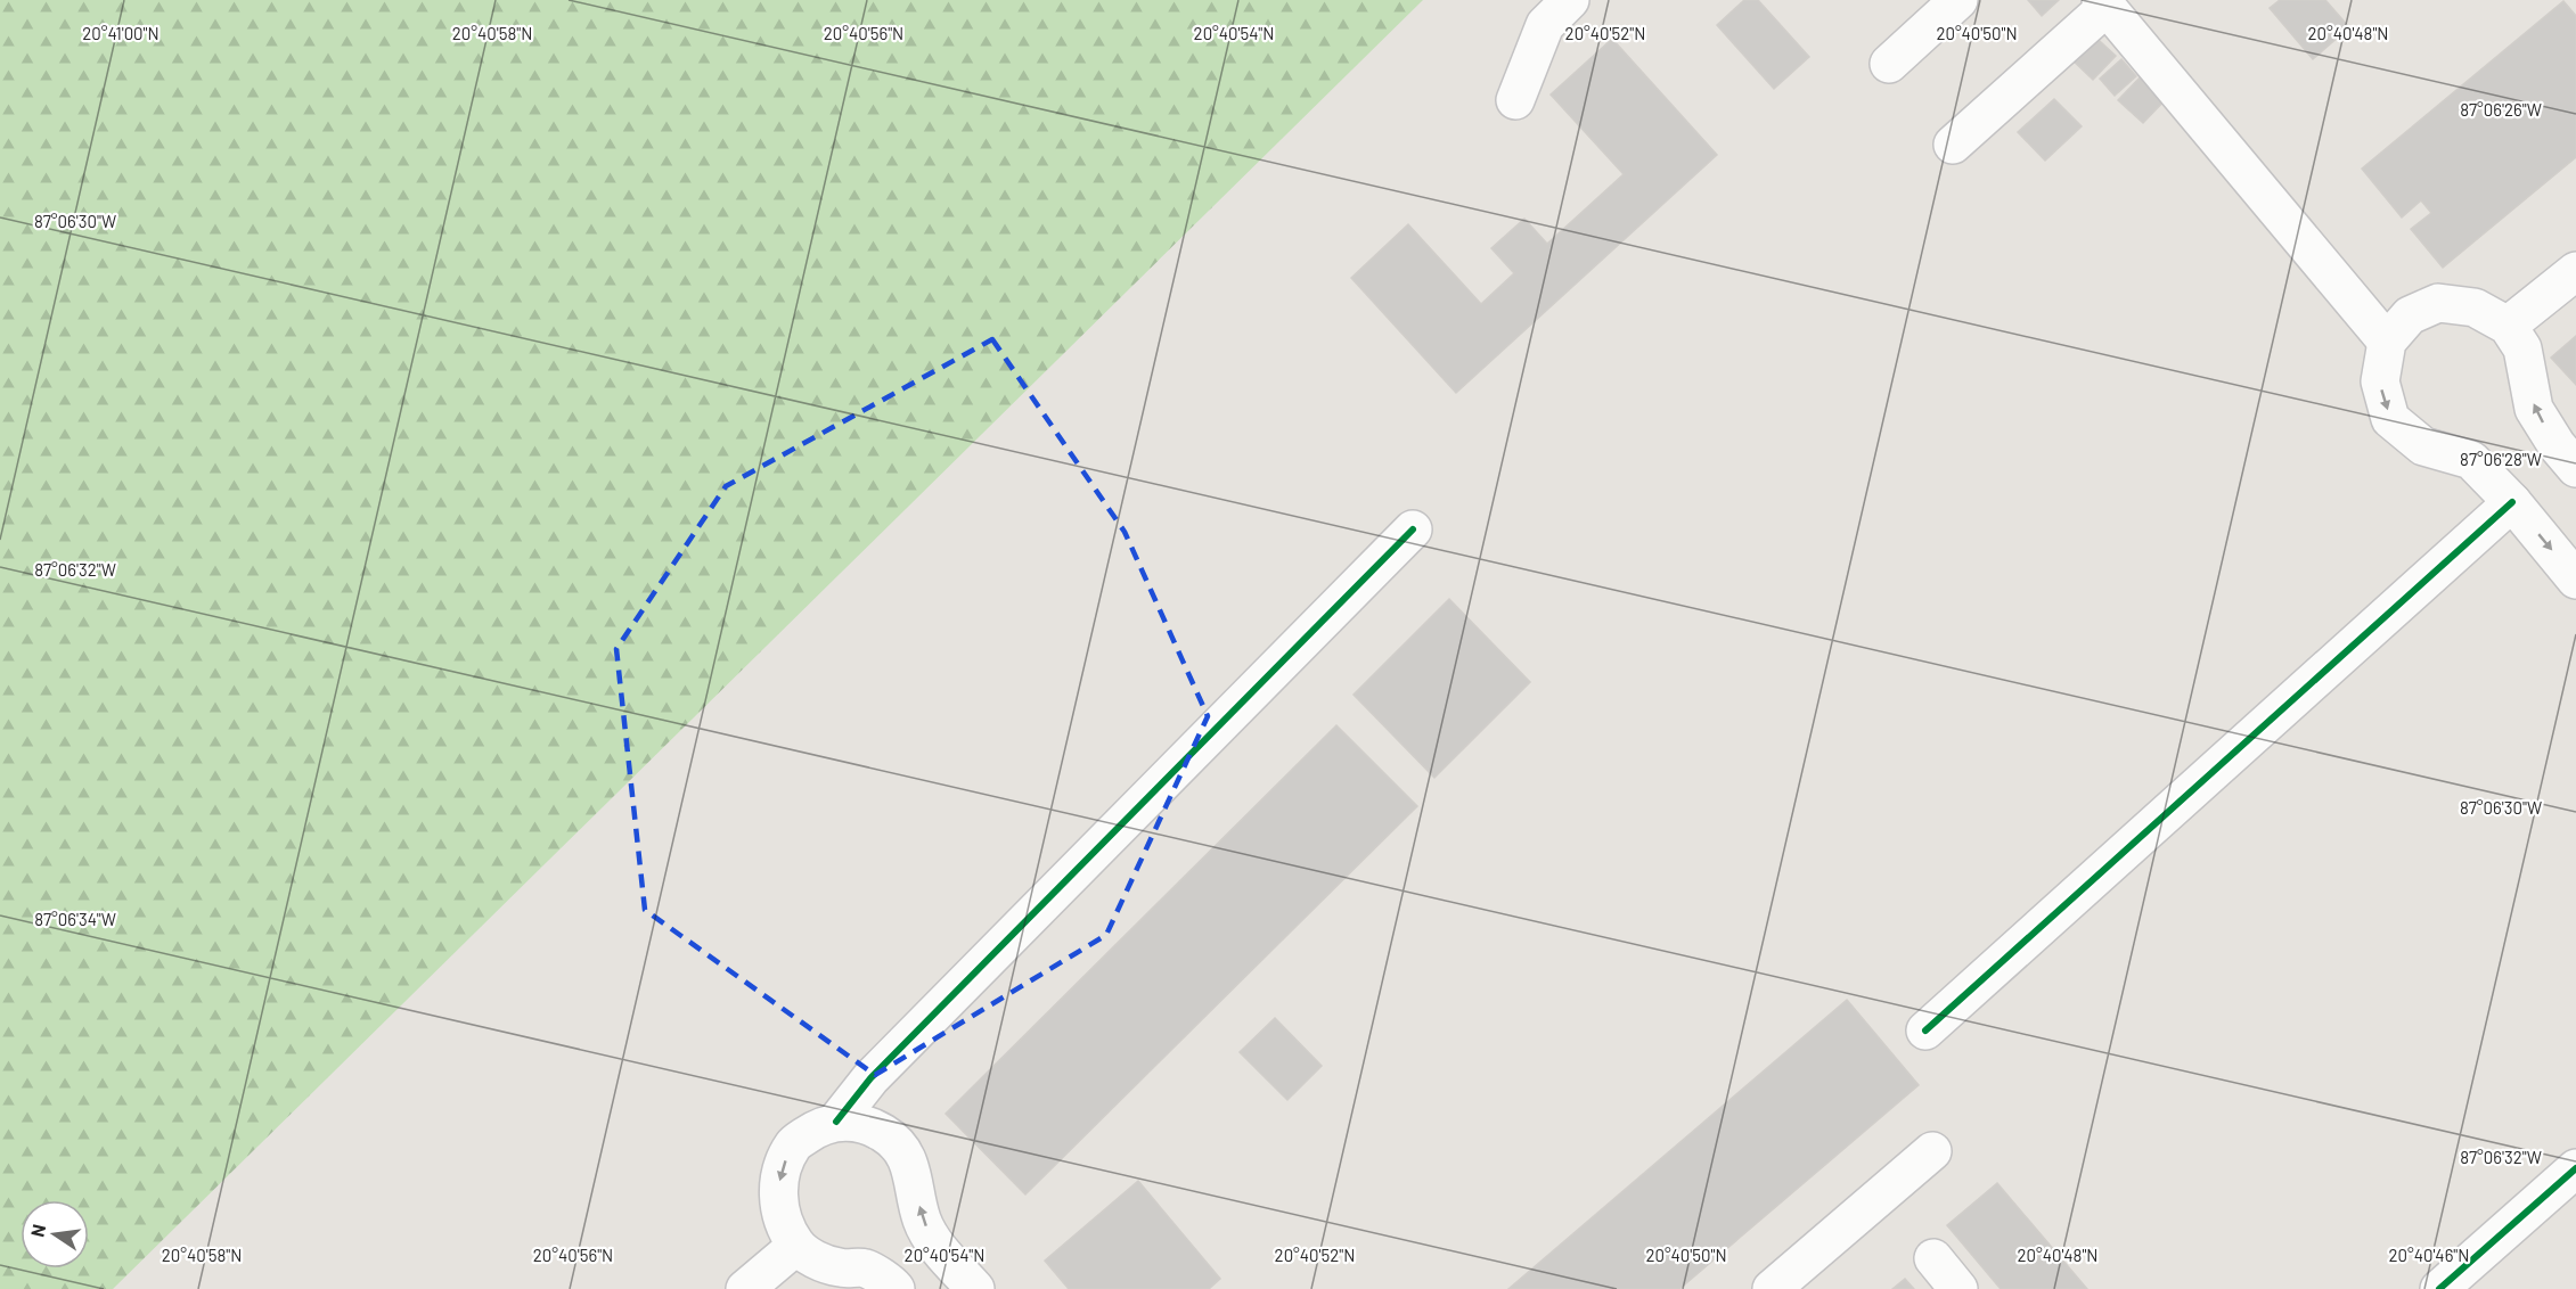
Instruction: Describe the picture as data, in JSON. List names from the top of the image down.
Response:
{
  "north": "left",
  "coordinates": [
    "20°41'00\"N",
    "20°40'58\"N",
    "20°40'56\"N",
    "20°40'54\"N",
    "20°40'52\"N",
    "20°40'50\"N",
    "20°40'48\"N",
    "87°06'26\"W",
    "87°06'30\"W",
    "87°06'28\"W",
    "87°06'32\"W",
    "87°06'34\"W",
    "20°40'46\"N"
  ]
}
